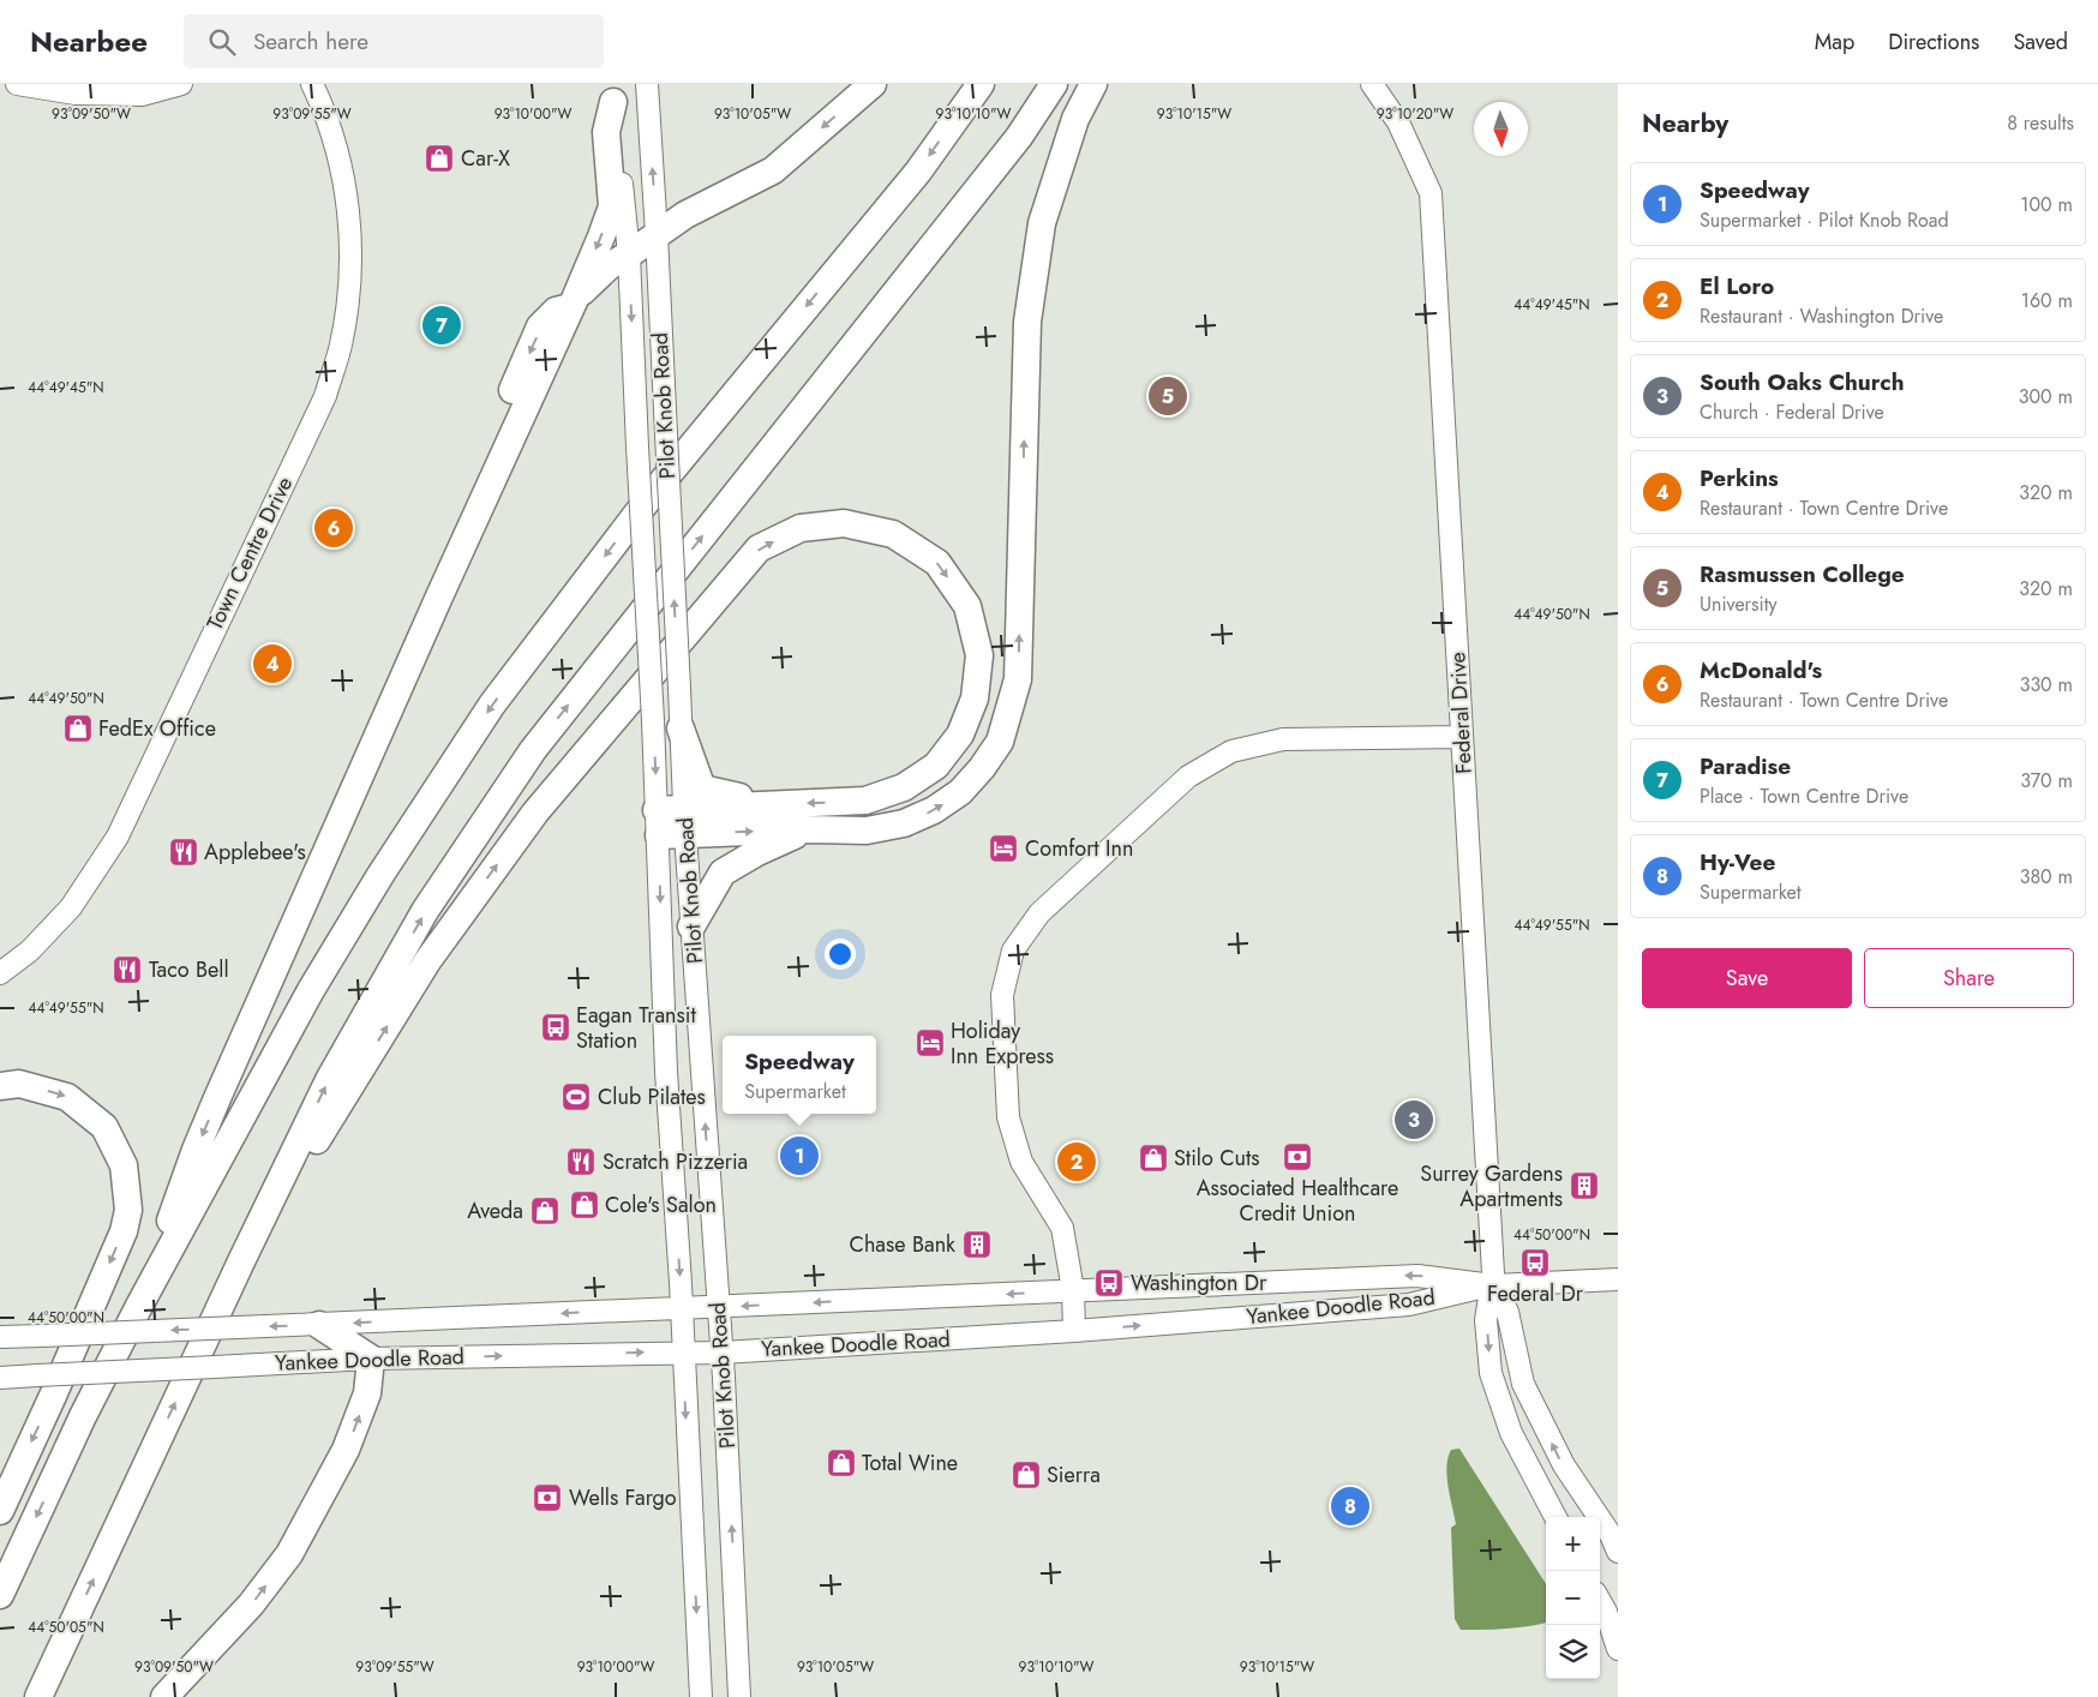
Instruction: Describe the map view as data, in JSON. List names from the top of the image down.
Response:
{
  "streets": {
    "main road": [
      "Pilot Knob Road",
      "Town Centre Drive",
      "Federal Drive",
      "Yankee Doodle Road"
    ]
  },
  "crossings": [
    ["Pilot Knob Road", "Yankee Doodle Road"],
    ["Federal Drive", "Yankee Doodle Road"]
  ],
  "places": {
    "shop": [
      "Car-X",
      "FedEx Office",
      "Stilo Cuts",
      "Cole's Salon",
      "Aveda",
      "Total Wine",
      "Sierra"
    ],
    "hotel": ["Comfort Inn", "Holiday Inn Express"],
    "restaurant": ["Applebee's", "Taco Bell", "Scratch Pizzeria"],
    "bus stop": ["Eagan Transit Station", "Federal Dr", "Washington Dr"],
    "sports": ["Club Pilates"],
    "bank": ["Associated Healthcare Credit Union", "Wells Fargo"],
    "building": ["Surrey Gardens Apartments", "Chase Bank"]
  },
  "north": "bottom",
  "page": {
    "header": "Nearbee",
    "search": "Search here",
    "nav": ["Map", "Directions", "Saved"],
    "heading": ["Nearby", "8 results"],
    "list": [
      {
        "mark": "1",
        "name": "Speedway",
        "note": "Supermarket · Pilot Knob Road",
        "value": "100 m"
      },
      {
        "mark": "2",
        "name": "El Loro",
        "note": "Restaurant · Washington Drive",
        "value": "160 m"
      },
      {
        "mark": "3",
        "name": "South Oaks Church",
        "note": "Church · Federal Drive",
        "value": "300 m"
      },
      {
        "mark": "4",
        "name": "Perkins",
        "note": "Restaurant · Town Centre Drive",
        "value": "320 m"
      },
      {
        "mark": "5",
        "name": "Rasmussen College",
        "note": "University",
        "value": "320 m"
      },
      {
        "mark": "6",
        "name": "McDonald's",
        "note": "Restaurant · Town Centre Drive",
        "value": "330 m"
      },
      {
        "mark": "7",
        "name": "Paradise",
        "note": "Place · Town Centre Drive",
        "value": "370 m"
      },
      {
        "mark": "8",
        "name": "Hy-Vee",
        "note": "Supermarket",
        "value": "380 m"
      }
    ],
    "pins": [
      "7",
      "5",
      "6",
      "4",
      "3",
      "1",
      "2",
      "8"
    ],
    "buttons": ["Save", "Share"],
    "popup": ["Speedway", "Supermarket"],
    "map_buttons": ["+", "−"]
  },
  "coordinates": [
    "93°09'50\"W",
    "93°09'55\"W",
    "93°10'00\"W",
    "93°10'05\"W",
    "93°10'10\"W",
    "93°10'15\"W",
    "93°10'20\"W",
    "44°49'45\"N",
    "44°49'50\"N",
    "44°49'55\"N",
    "44°50'00\"N",
    "44°50'05\"N"
  ]
}
